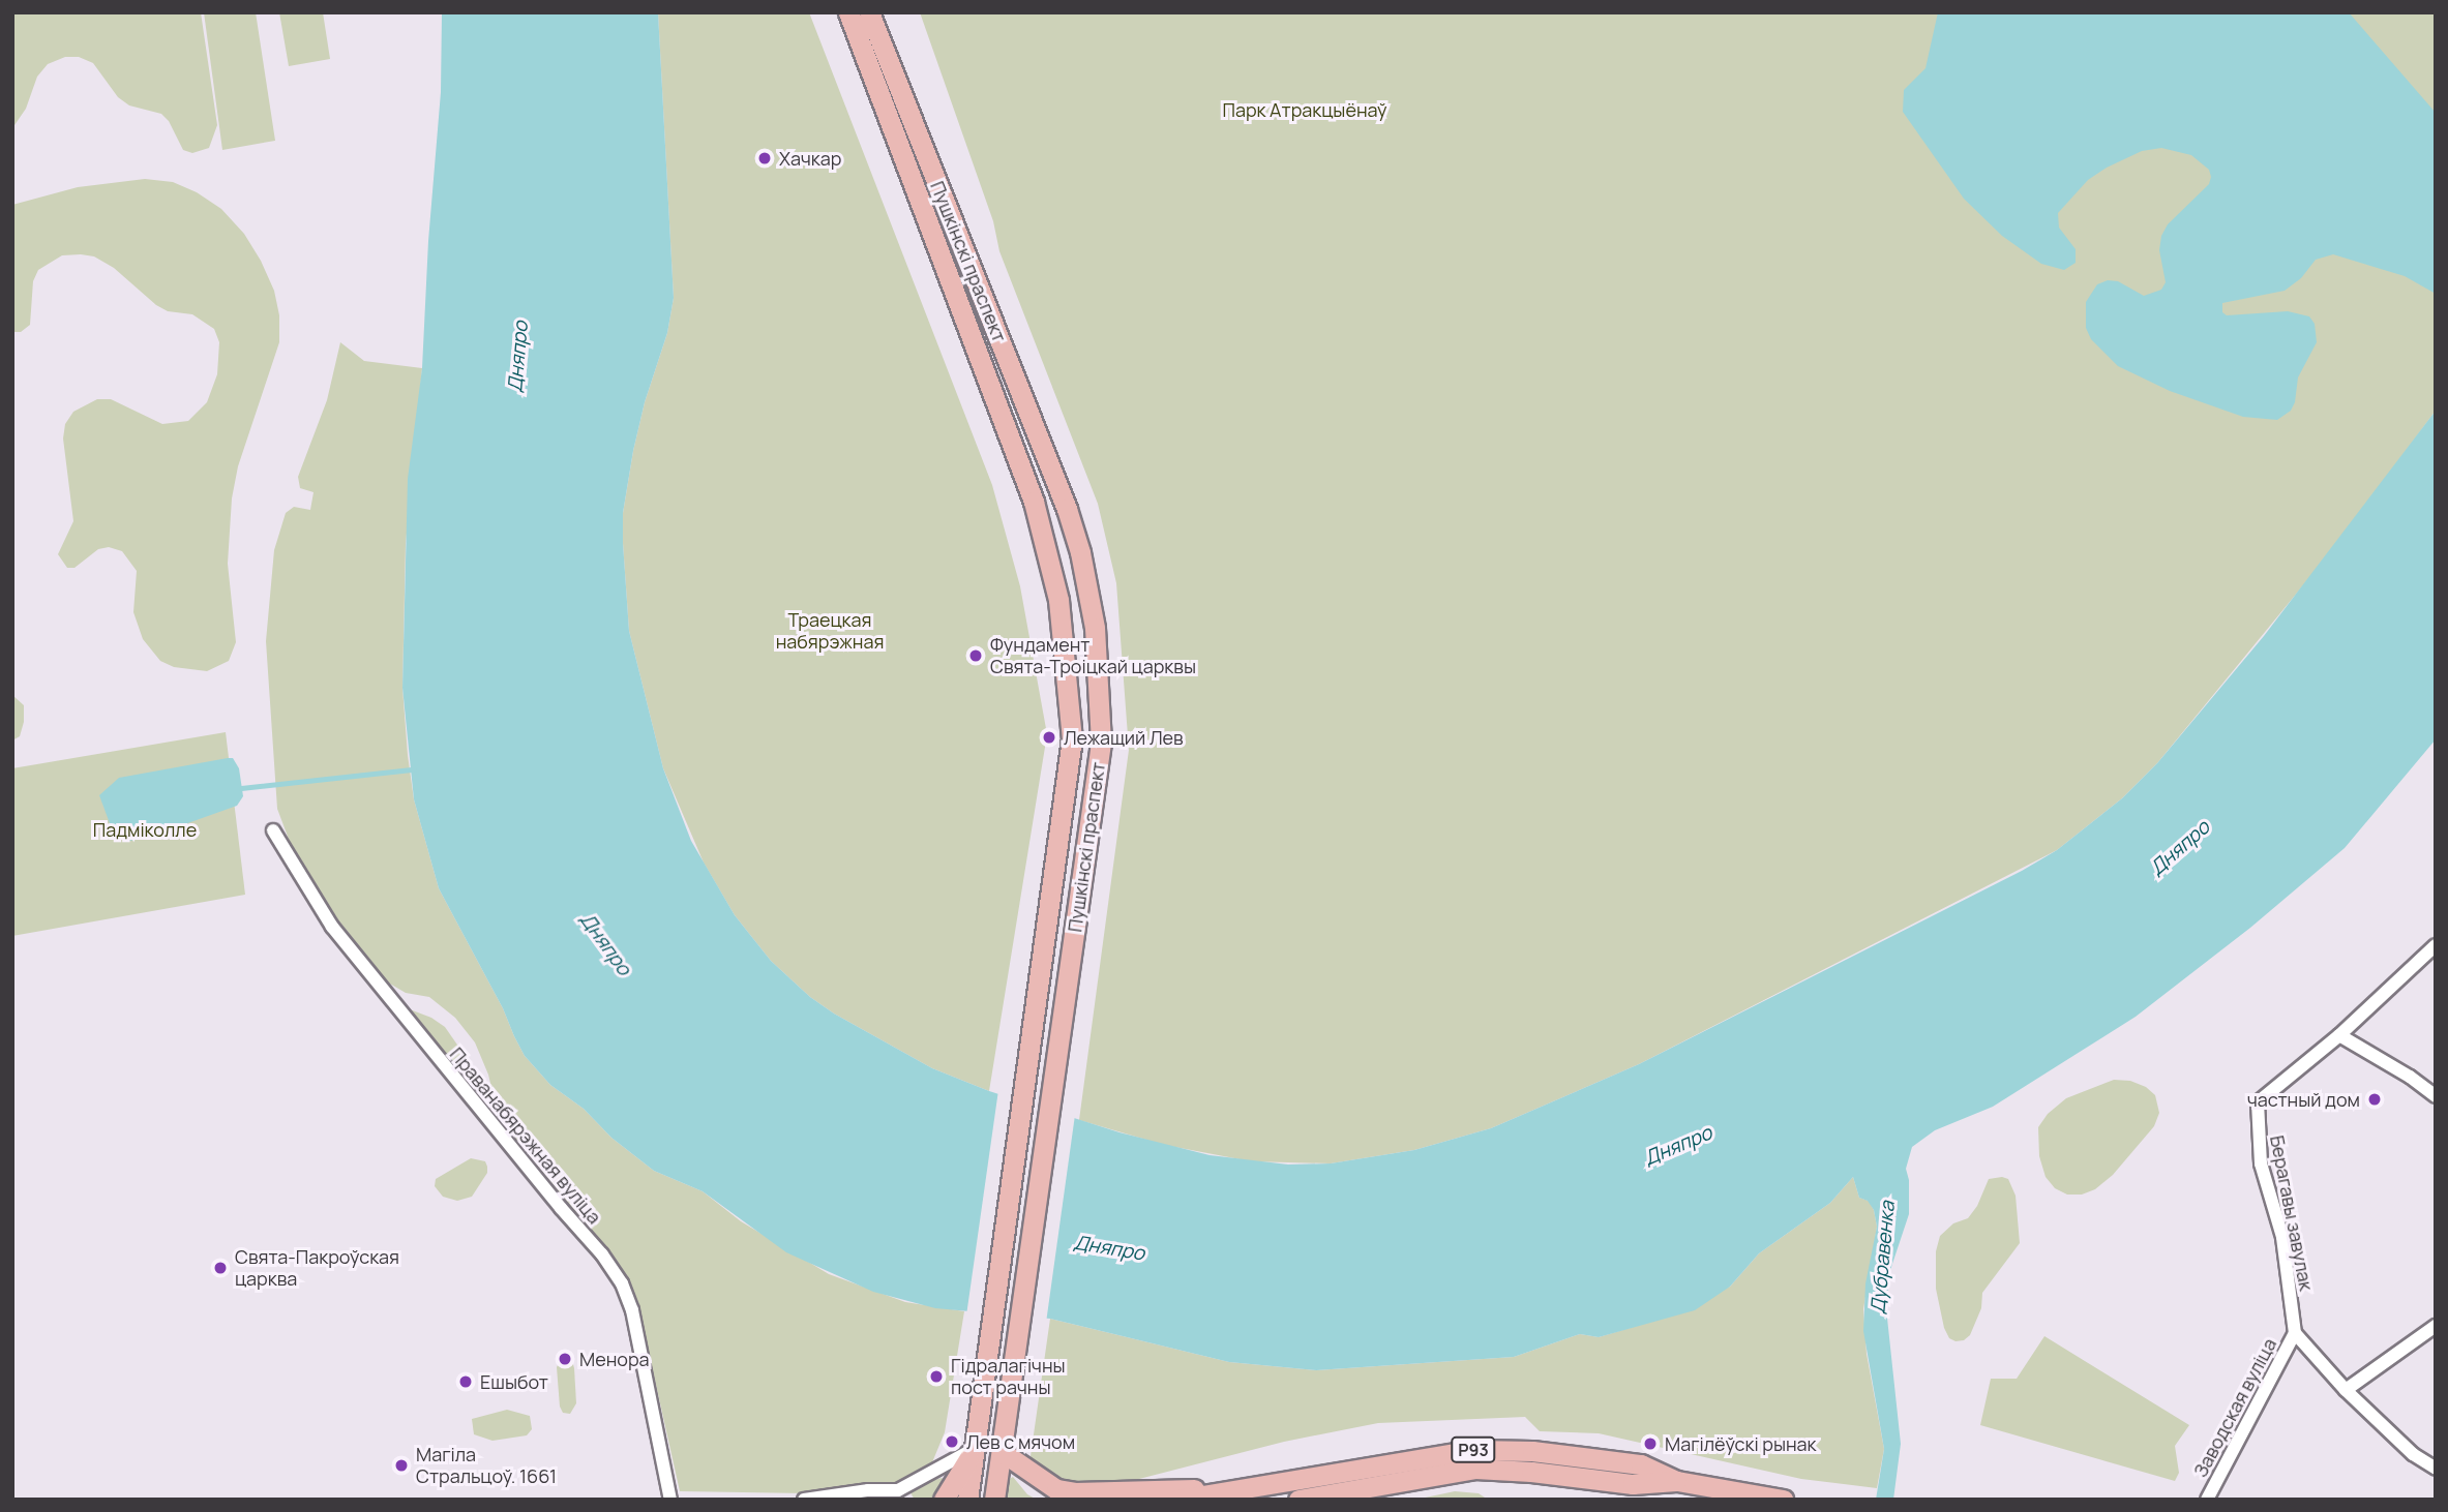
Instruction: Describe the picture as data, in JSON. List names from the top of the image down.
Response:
{
  "streets": {
    "main road": ["Пушкінскі праспект", "Р93"],
    "street": ["Праванабярэжная вуліца", "Берагавы завулак", "Заводская вуліца"]
  },
  "crossings": [
    ["Берагавы завулак", "Заводская вуліца"]
  ],
  "water": ["Дняпро", "Дубравенка"],
  "parks": ["Парк Атракцыёнаў", "Траецкая набярэжная", "Падміколле"],
  "places": [
    "Хачкар",
    "Фундамент Свята-Троіцкай царквы",
    "Лежащий Лев",
    "частный дом",
    "Свята-Пакроўская царква",
    "Менора",
    "Гідралагічны пост рачны",
    "Ешыбот",
    "Лев с мячом",
    "Магілёўскі рынак",
    "Магіла Стральцоў. 1661"
  ]
}
